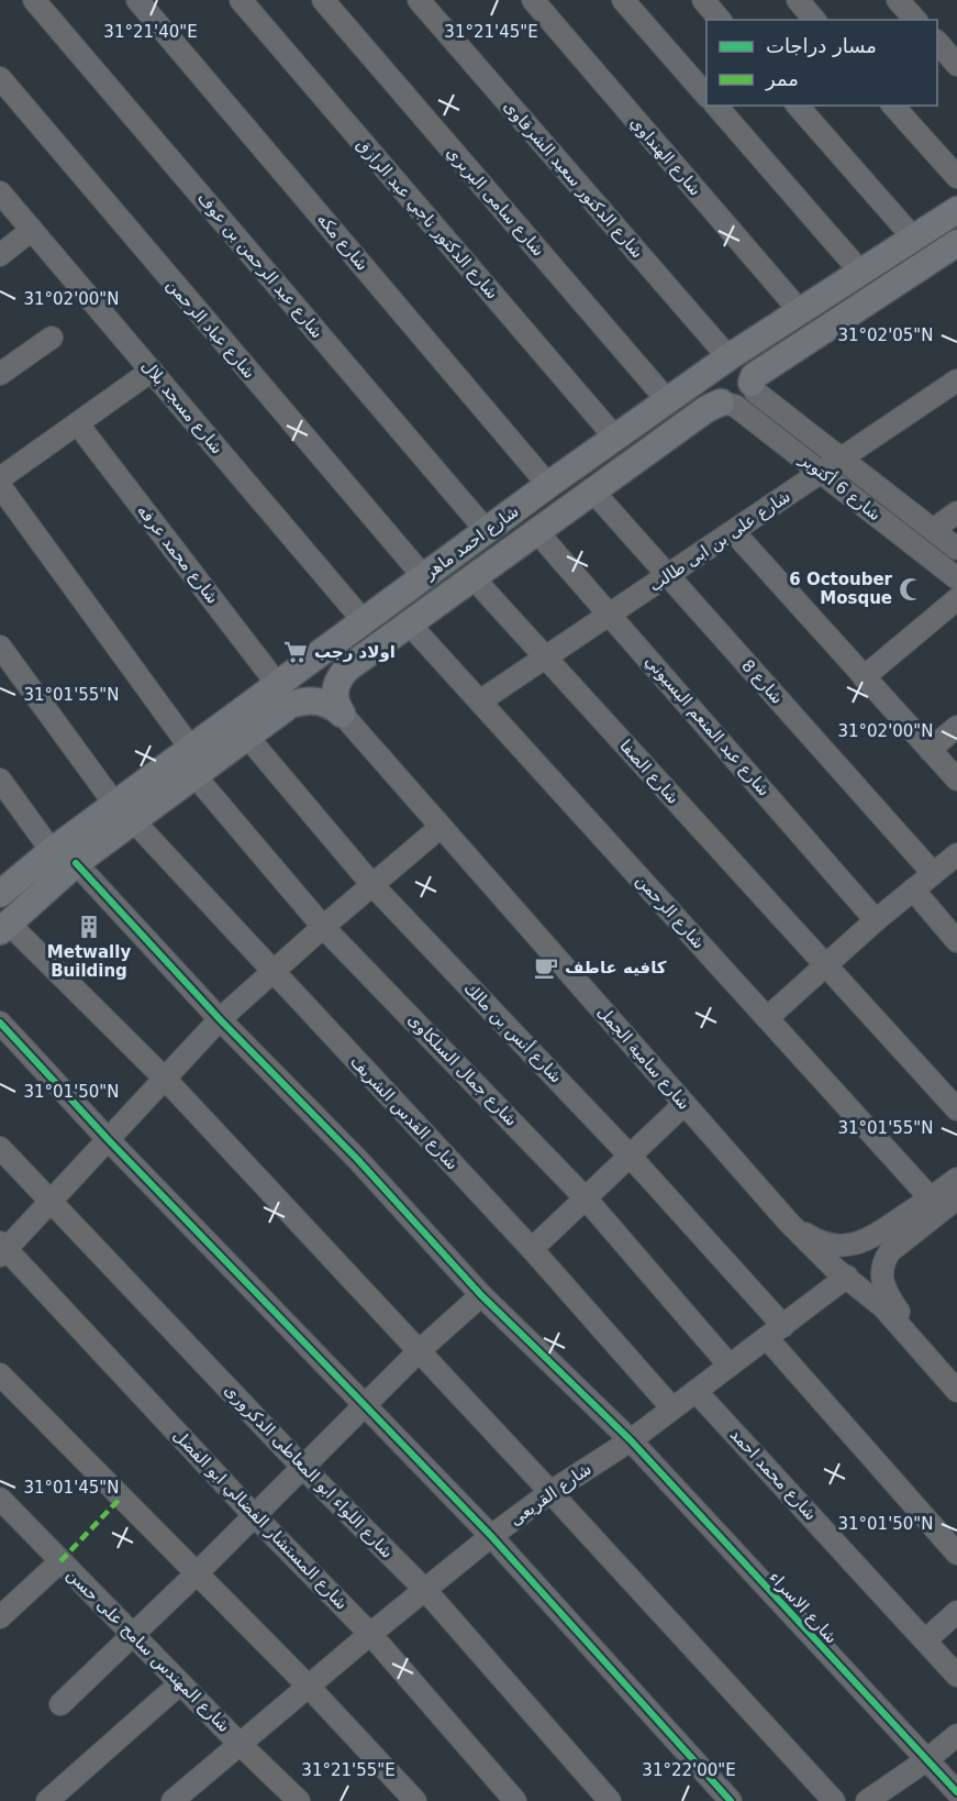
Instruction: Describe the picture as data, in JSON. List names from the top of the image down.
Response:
{
  "streets": {
    "main road": ["شارع احمد ماهر"],
    "street": [
      "شارع الهنداوي",
      "شارع الدكتور سعيد الشرقاوى",
      "شارع سامى البربري",
      "شارع الدكتور ناجي عبد الرازق",
      "شارع مكه",
      "شارع عبد الرحمن بن عوف",
      "شارع عباد الرحمن",
      "شارع مسجد بلال",
      "شارع 6 أكتوبر",
      "شارع على بن ابى طالب",
      "شارع محمد عرفه",
      "شارع 8",
      "شارع عبد المنعم البسيوني",
      "شارع الصفا",
      "شارع الرحمن",
      "شارع أنس بن مالك",
      "شارع سامية الجمل",
      "شارع جمال السلكاوى",
      "شارع القدس الشريف",
      "شارع اللواء ابو المعاطى الدكرورى",
      "شارع محمد احمد",
      "شارع القريعى",
      "شارع المستشار الفضالي ابو الفضل",
      "شارع الاسراء",
      "شارع المهندس سامح على حسن"
    ]
  },
  "crossings": [
    ["شارع الهنداوي", "شارع احمد ماهر"],
    ["شارع الدكتور سعيد الشرقاوى", "شارع احمد ماهر"],
    ["شارع سامى البربري", "شارع احمد ماهر"],
    ["شارع الدكتور ناجي عبد الرازق", "شارع احمد ماهر"],
    ["شارع مكه", "شارع احمد ماهر"],
    ["شارع عبد الرحمن بن عوف", "شارع احمد ماهر"],
    ["شارع عباد الرحمن", "شارع احمد ماهر"],
    ["شارع مسجد بلال", "شارع احمد ماهر"],
    ["شارع 6 أكتوبر", "شارع على بن ابى طالب"],
    ["شارع 6 أكتوبر", "شارع احمد ماهر"],
    ["شارع على بن ابى طالب", "شارع 8"],
    ["شارع على بن ابى طالب", "شارع عبد المنعم البسيوني"],
    ["شارع على بن ابى طالب", "شارع الصفا"],
    ["شارع على بن ابى طالب", "شارع الرحمن"],
    ["شارع احمد ماهر", "شارع محمد عرفه"],
    ["شارع احمد ماهر", "شارع 8"],
    ["شارع احمد ماهر", "شارع عبد المنعم البسيوني"],
    ["شارع احمد ماهر", "شارع الصفا"],
    ["شارع احمد ماهر", "شارع الرحمن"],
    ["شارع احمد ماهر", "شارع أنس بن مالك"],
    ["شارع احمد ماهر", "شارع سامية الجمل"],
    ["شارع احمد ماهر", "شارع جمال السلكاوى"],
    ["شارع احمد ماهر", "شارع القدس الشريف"],
    ["شارع احمد ماهر", "شارع الاسراء"],
    ["شارع أنس بن مالك", "شارع القريعى"],
    ["شارع سامية الجمل", "شارع القريعى"],
    ["شارع جمال السلكاوى", "شارع القريعى"],
    ["شارع القدس الشريف", "شارع القريعى"],
    ["شارع اللواء ابو المعاطى الدكرورى", "شارع القريعى"],
    ["شارع محمد احمد", "شارع القريعى"],
    ["شارع القريعى", "شارع المستشار الفضالي ابو الفضل"],
    ["شارع القريعى", "شارع الاسراء"],
    ["شارع القريعى", "شارع المهندس سامح على حسن"]
  ],
  "places": {
    "mosque": ["6 Octouber Mosque"],
    "supermarket": ["اولاد رجب"],
    "building": ["Metwally Building"],
    "cafe": ["كافيه عاطف"]
  },
  "legend": ["مسار دراجات", "ممر"],
  "coordinates": [
    "31°21'40\"E",
    "31°21'45\"E",
    "31°02'00\"N",
    "31°02'05\"N",
    "31°01'55\"N",
    "31°01'50\"N",
    "31°01'45\"N",
    "31°21'55\"E",
    "31°22'00\"E"
  ]
}
